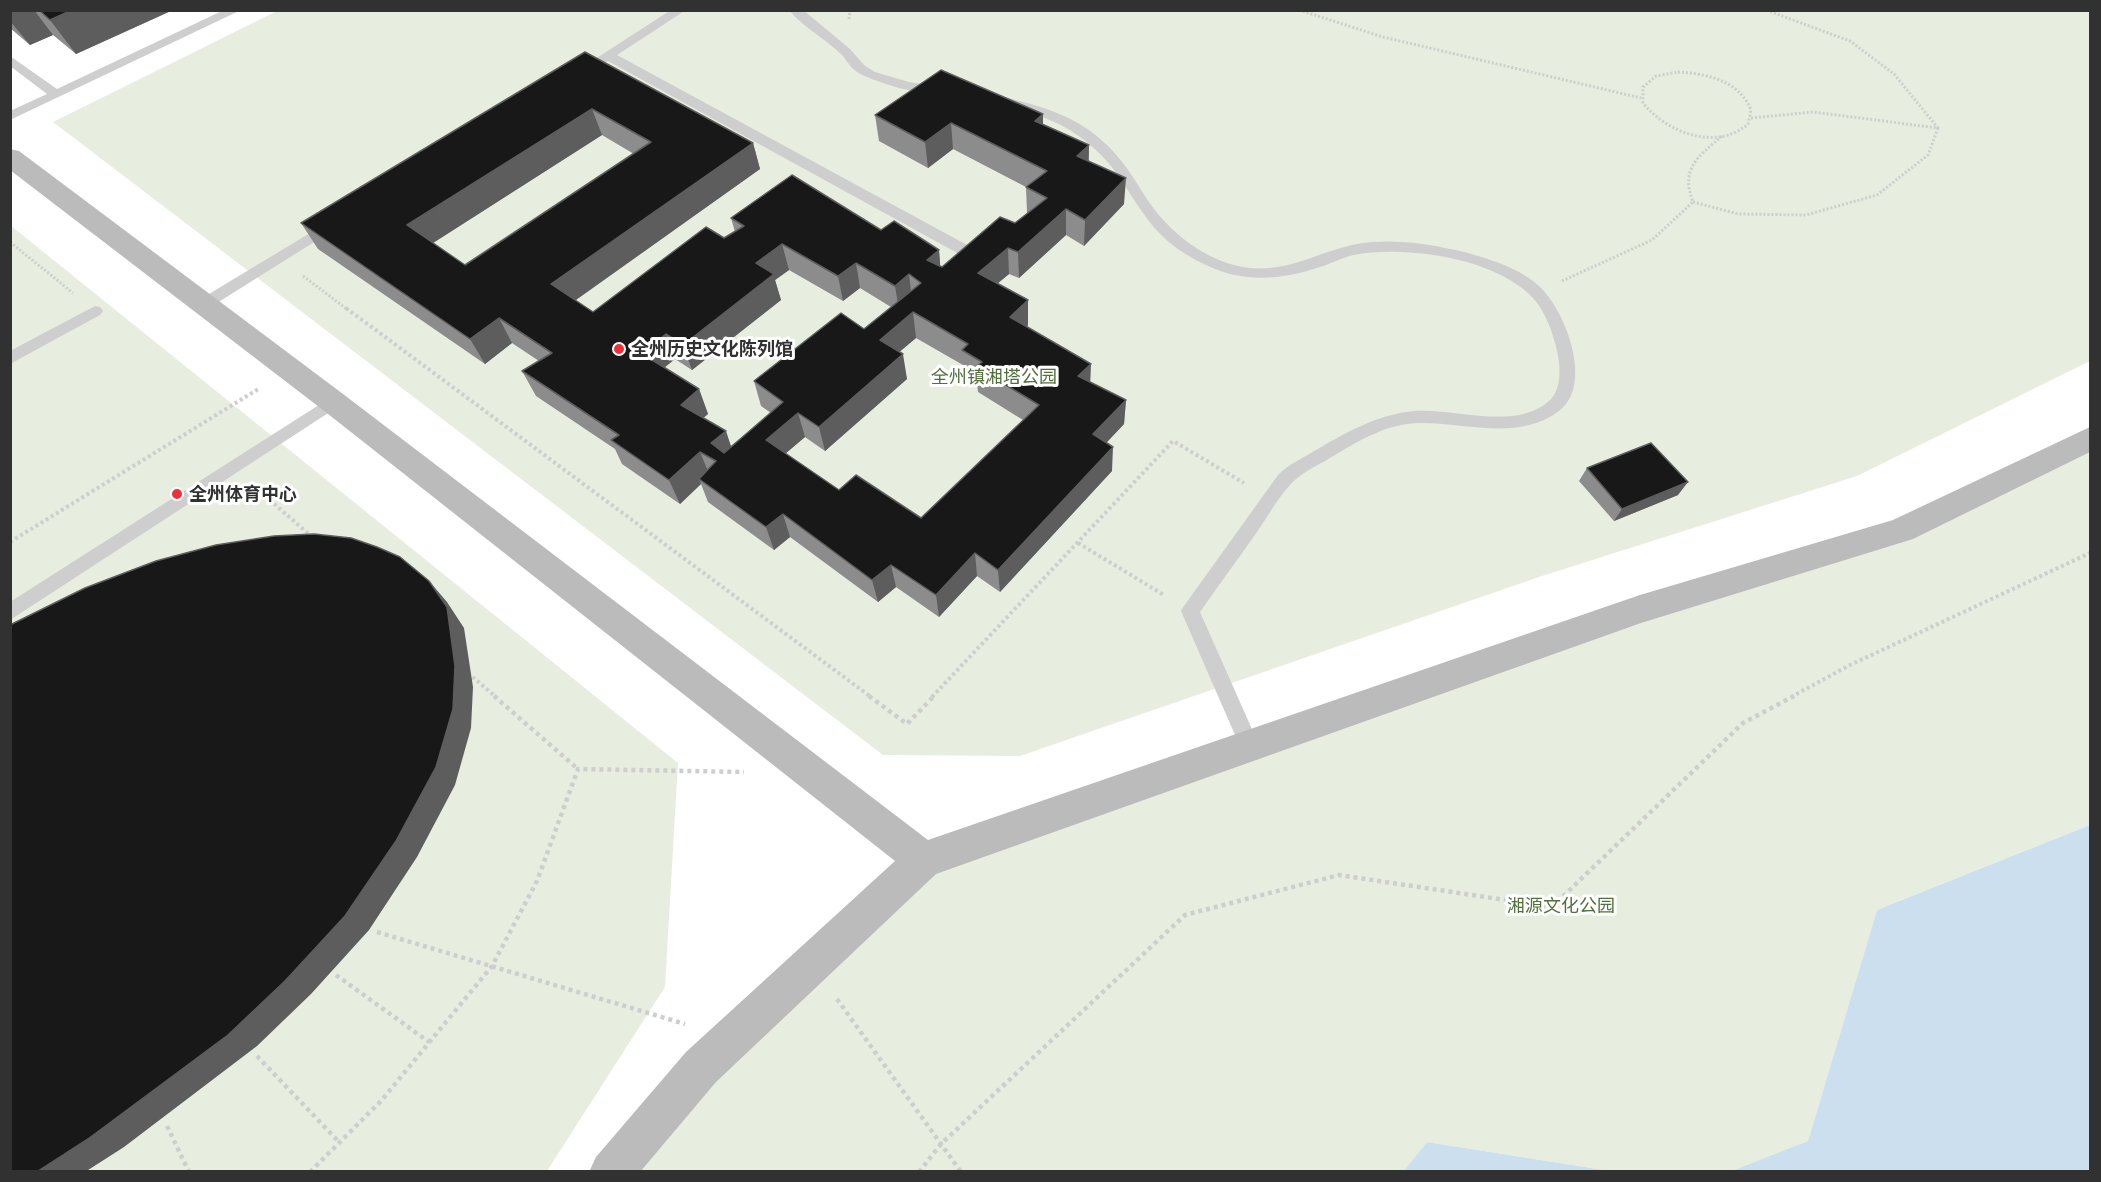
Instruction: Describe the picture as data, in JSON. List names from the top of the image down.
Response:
{
  "parks": ["全州镇湘塔公园", "湘源文化公园"],
  "places": ["全州历史文化陈列馆", "全州体育中心"]
}
